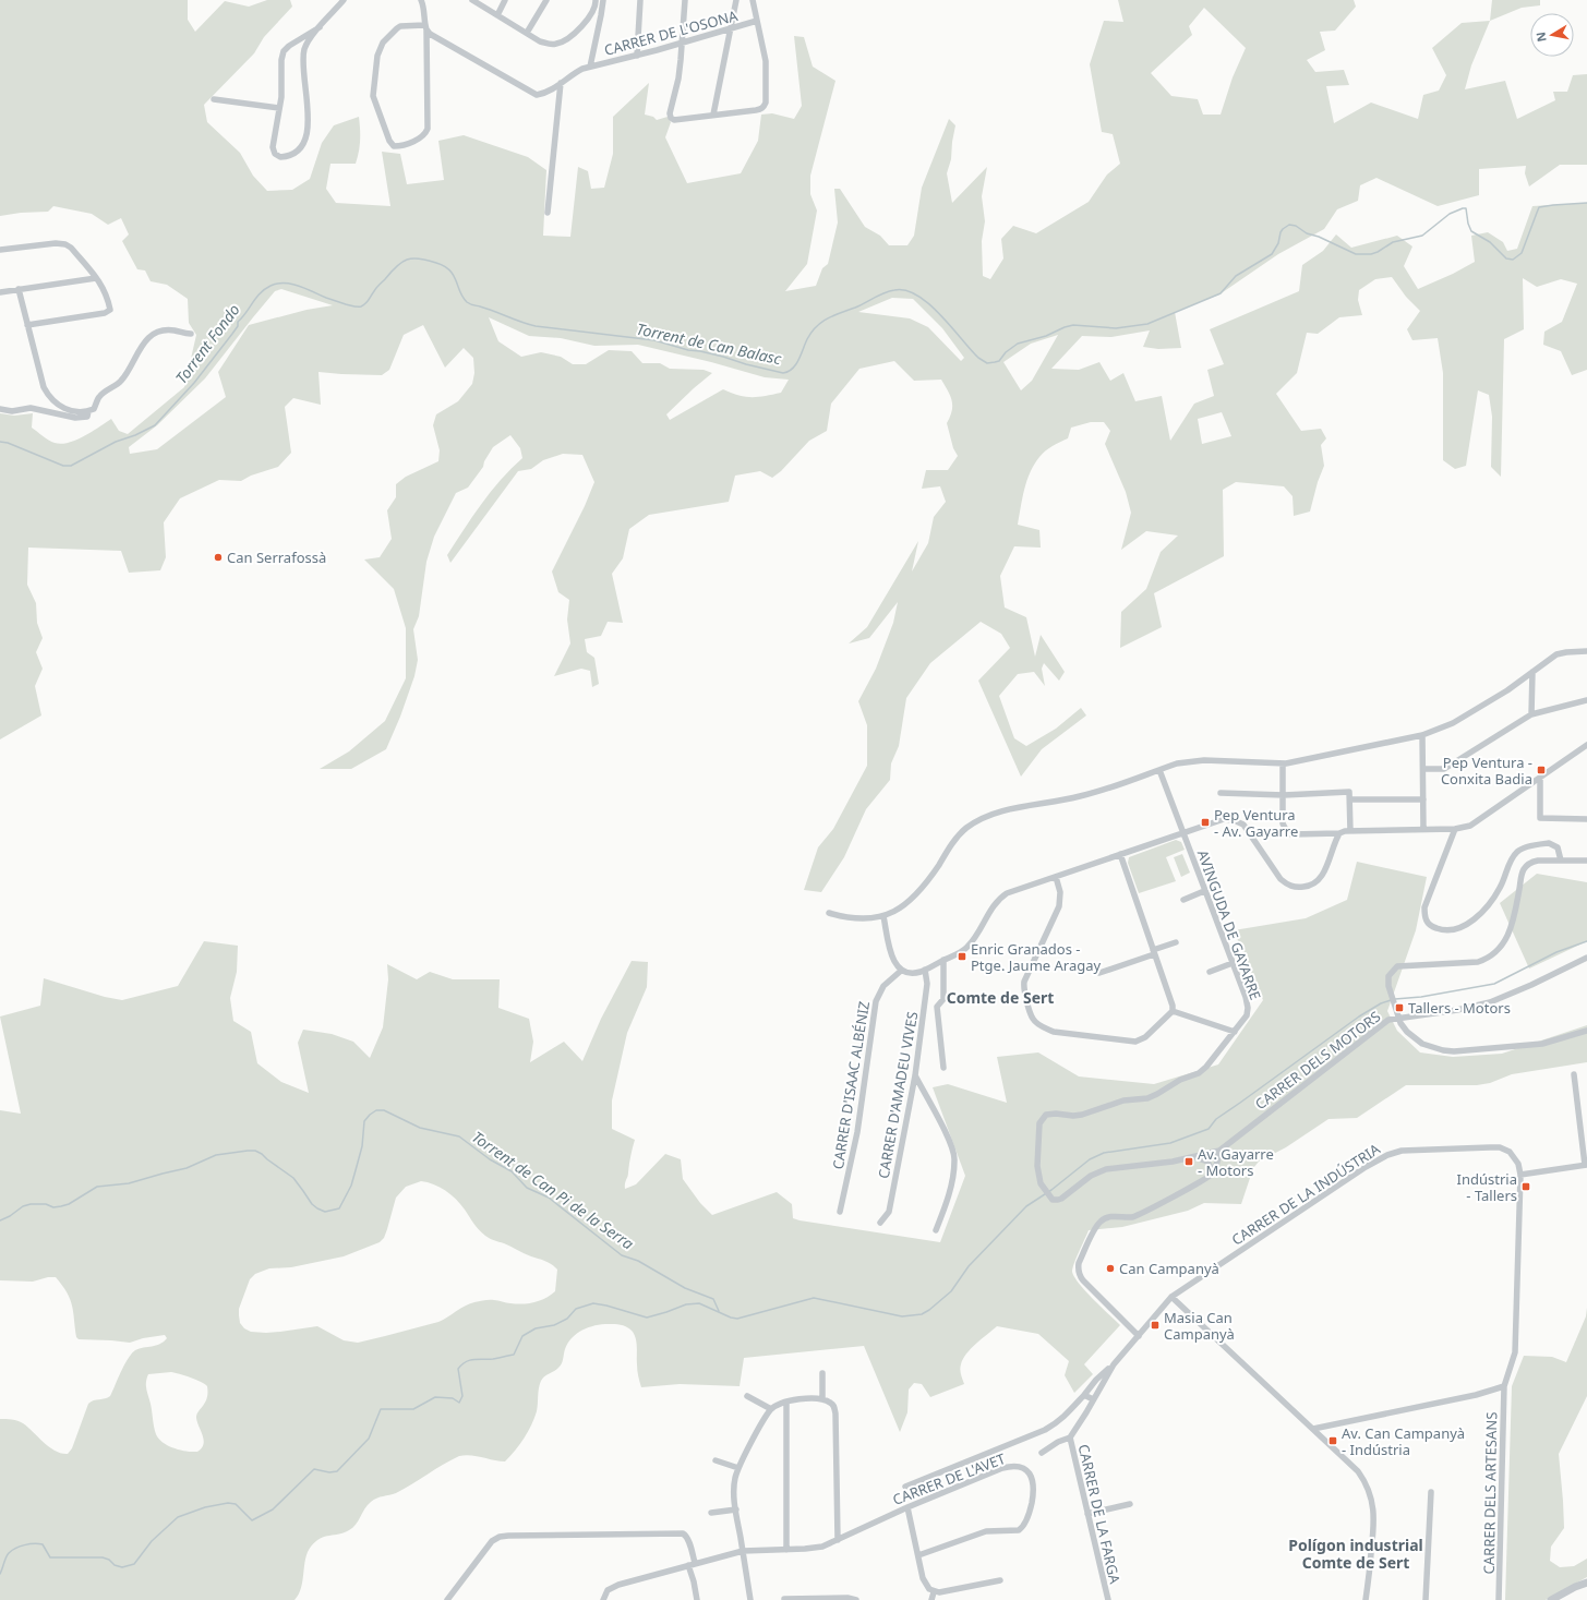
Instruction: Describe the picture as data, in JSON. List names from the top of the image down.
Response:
{
  "streets": {
    "street": [
      "CARRER DE L'OSONA",
      "AVINGUDA DE GAYARRE",
      "CARRER DELS MOTORS",
      "CARRER D'ISAAC ALBÉNIZ",
      "CARRER D'AMADEU VIVES",
      "CARRER DE LA INDÚSTRIA",
      "CARRER DE L'AVET",
      "CARRER DELS ARTESANS",
      "CARRER DE LA FARGA"
    ]
  },
  "crossings": [
    ["AVINGUDA DE GAYARRE", "CARRER DELS MOTORS"],
    ["CARRER DE LA INDÚSTRIA", "CARRER DELS ARTESANS"],
    ["CARRER DE LA INDÚSTRIA", "CARRER DE LA FARGA"]
  ],
  "districts": ["Comte de Sert", "Polígon industrial Comte de Sert"],
  "water": ["Torrent Fondo", "Torrent de Can Balasc", "Torrent de Can Pi de la Serra"],
  "places": {
    "other": ["Can Serrafossà", "Can Campanyà"],
    "transit": [
      "Pep Ventura - Conxita Badia",
      "Pep Ventura - Av. Gayarre",
      "Enric Granados - Ptge. Jaume Aragay",
      "Tallers - Motors",
      "Av. Gayarre - Motors",
      "Indústria - Tallers",
      "Masia Can Campanyà",
      "Av. Can Campanyà - Indústria"
    ]
  },
  "north": "left"
}
